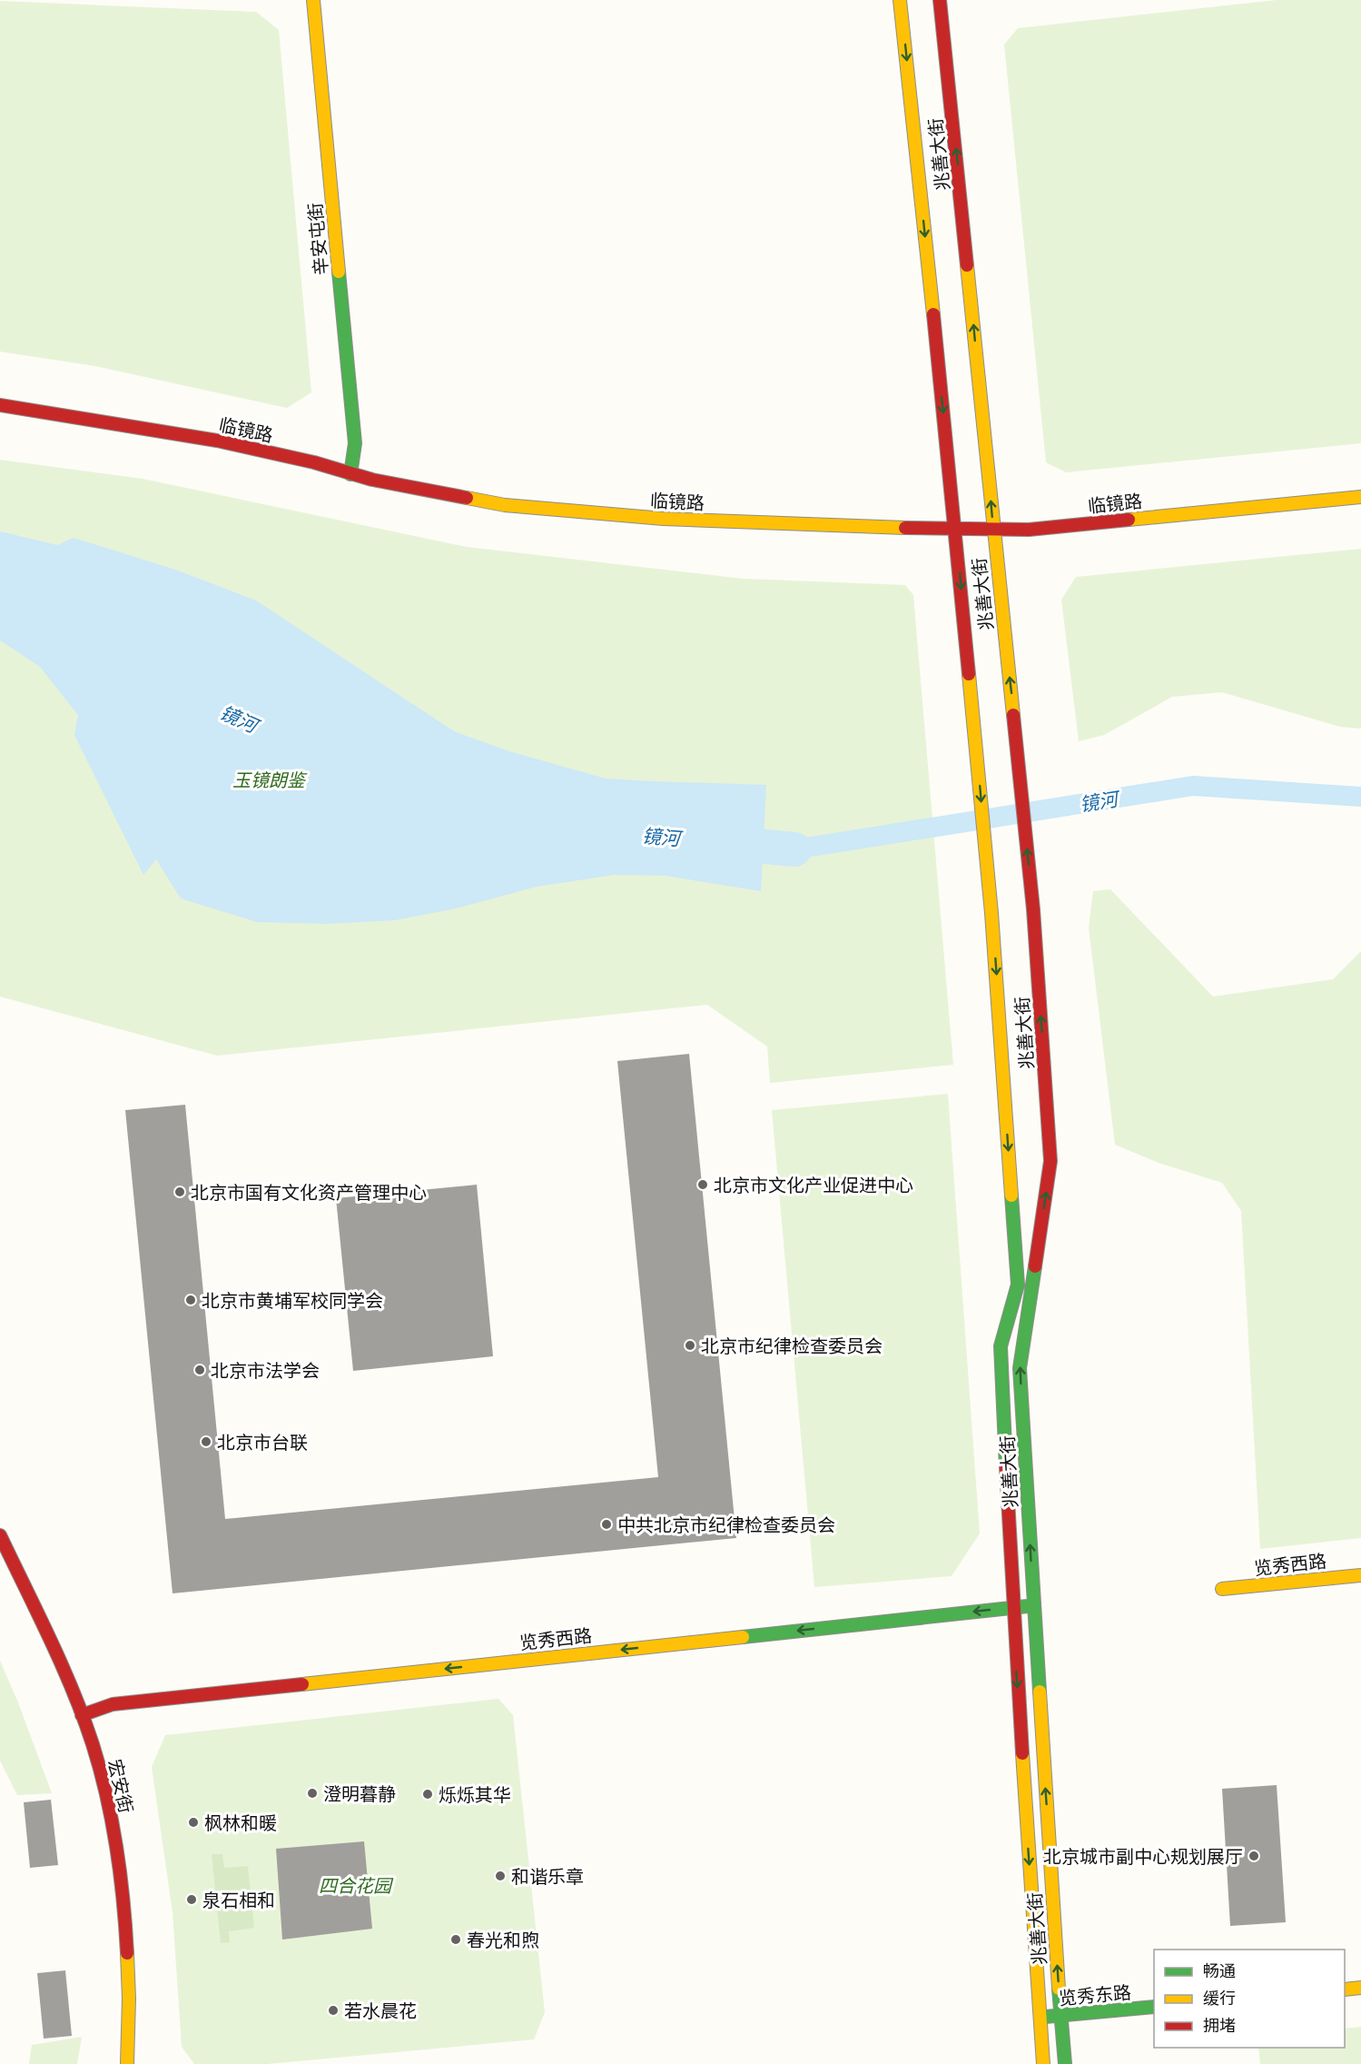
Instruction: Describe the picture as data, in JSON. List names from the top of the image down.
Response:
{
  "streets": {
    "main road": [
      "兆善大街",
      "辛安屯街",
      "临镜路",
      "览秀西路",
      "宏安街",
      "览秀东路"
    ]
  },
  "crossings": [
    ["兆善大街", "临镜路"],
    ["兆善大街", "览秀西路"],
    ["兆善大街", "览秀东路"],
    ["辛安屯街", "临镜路"],
    ["览秀西路", "宏安街"]
  ],
  "one_way": ["览秀西路"],
  "water": ["镜河"],
  "parks": ["玉镜朗鉴", "四合花园"],
  "places": [
    "北京市文化产业促进中心",
    "北京市国有文化资产管理中心",
    "北京市黄埔军校同学会",
    "北京市纪律检查委员会",
    "北京市法学会",
    "北京市台联",
    "中共北京市纪律检查委员会",
    "澄明暮静",
    "烁烁其华",
    "枫林和暖",
    "北京城市副中心规划展厅",
    "和谐乐章",
    "泉石相和",
    "春光和煦",
    "若水晨花"
  ],
  "legend": ["畅通", "缓行", "拥堵"]
}
